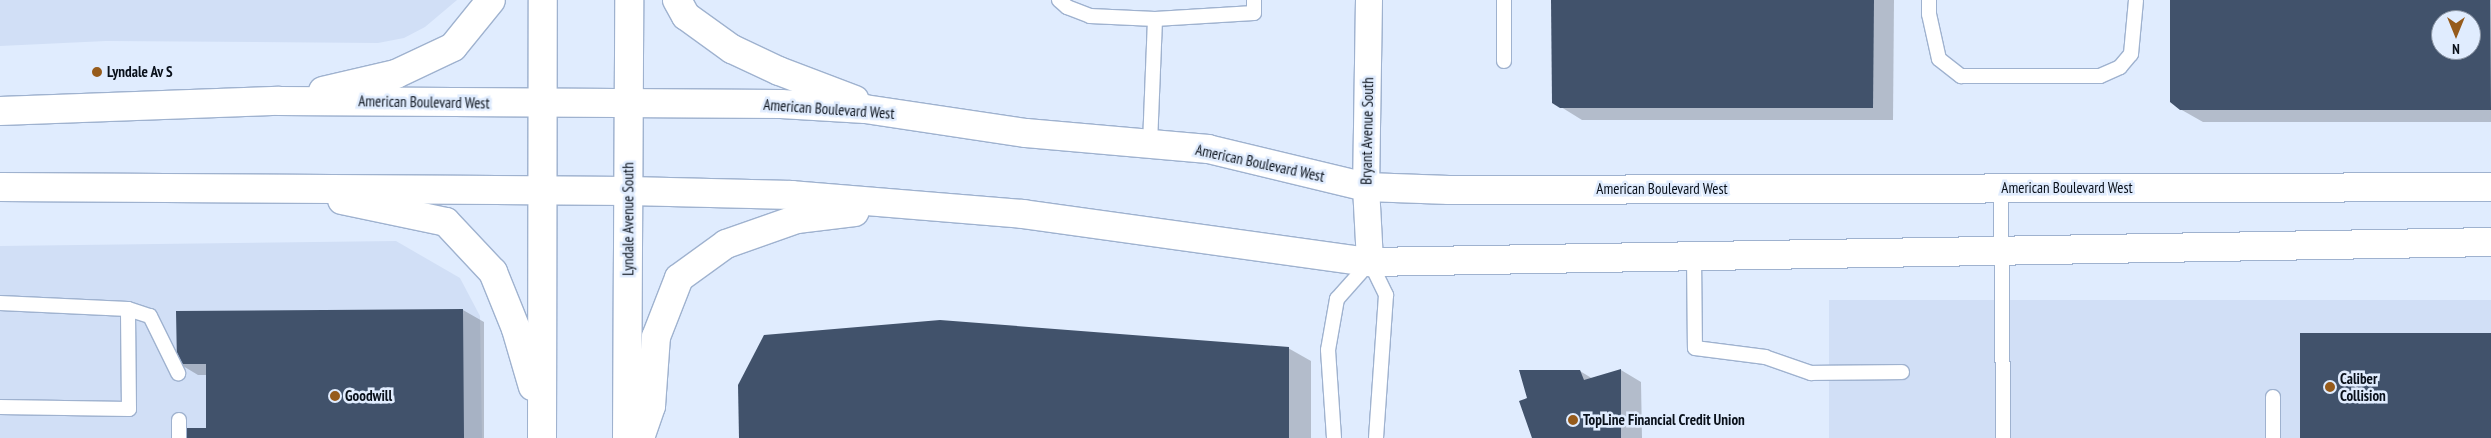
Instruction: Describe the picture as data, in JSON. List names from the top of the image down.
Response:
{
  "streets": {
    "main road": ["American Boulevard West", "Lyndale Avenue South"],
    "street": ["Bryant Avenue South"]
  },
  "crossings": [
    ["American Boulevard West", "Bryant Avenue South"],
    ["American Boulevard West", "Lyndale Avenue South"]
  ],
  "places": [
    "Lyndale Av S",
    "Caliber Collision",
    "Goodwill",
    "TopLine Financial Credit Union"
  ],
  "north": "bottom"
}
